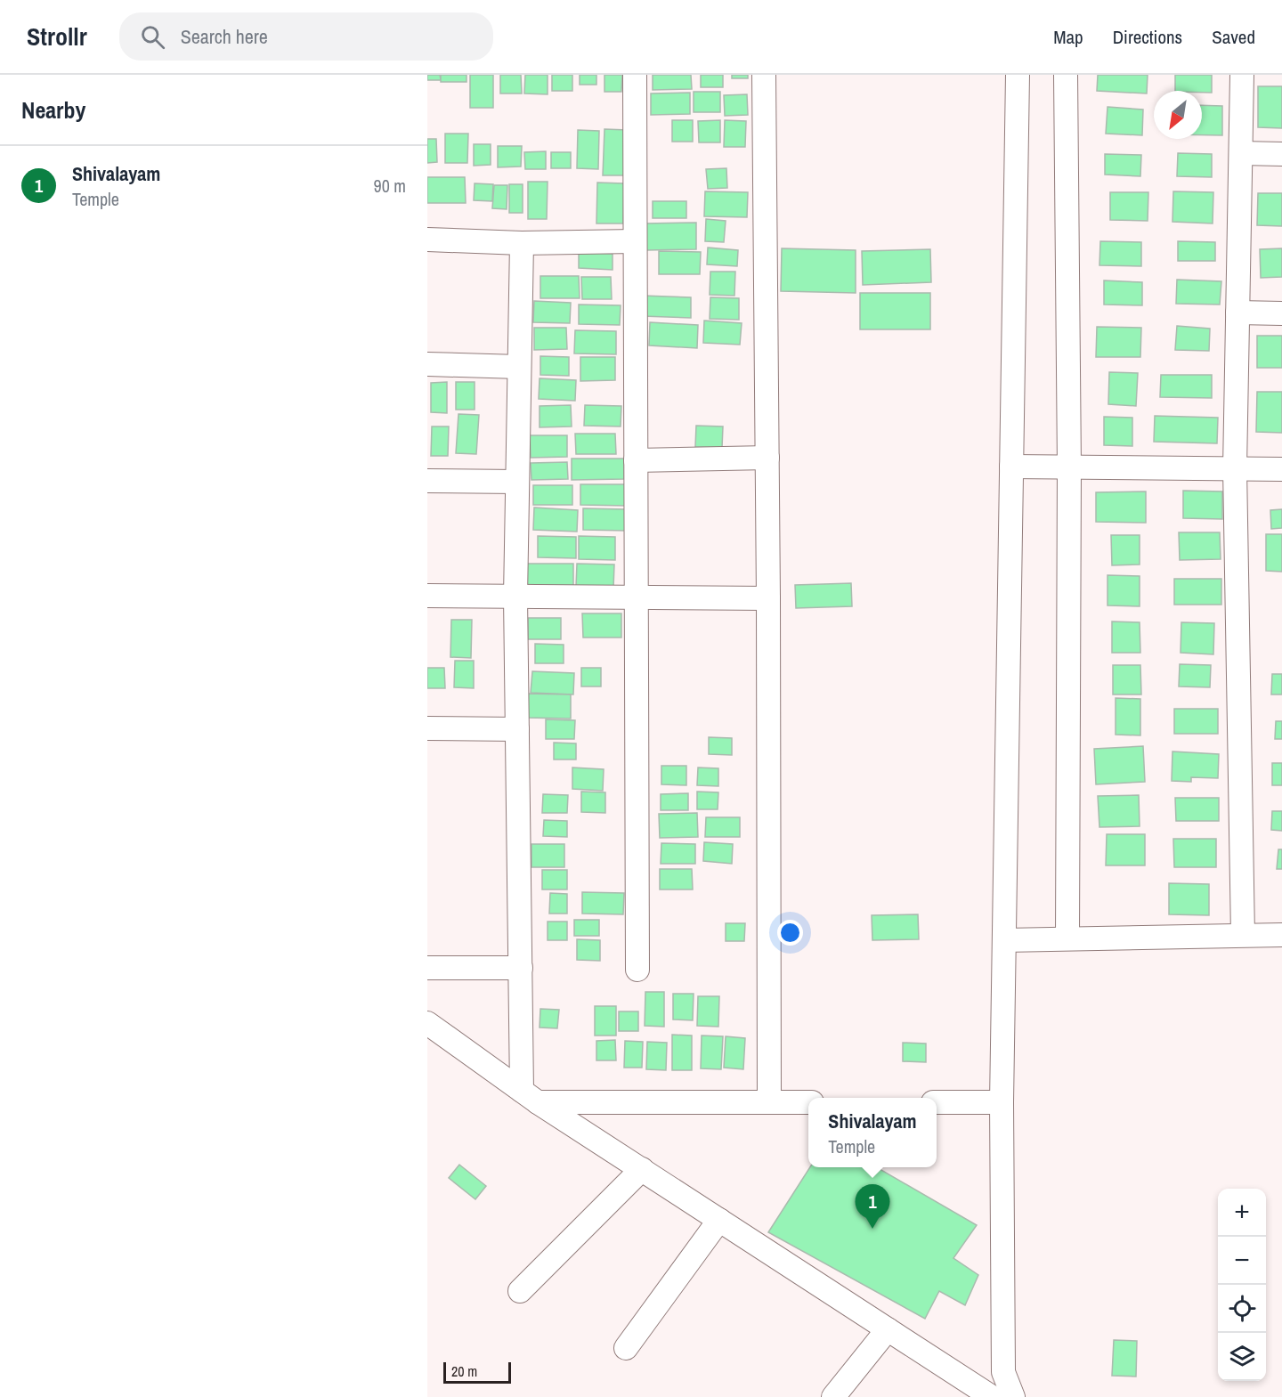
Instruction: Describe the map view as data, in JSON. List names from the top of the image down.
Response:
{
  "scale_bar": "20 m",
  "north": "bottom left",
  "page": {
    "header": "Strollr",
    "search": "Search here",
    "nav": ["Map", "Directions", "Saved"],
    "heading": "Nearby",
    "list": [
      {
        "mark": "1",
        "name": "Shivalayam",
        "note": "Temple",
        "value": "90 m"
      }
    ],
    "popup": ["Shivalayam", "Temple"],
    "pins": "1",
    "map_buttons": ["+", "−"],
    "scale": "20 m"
  }
}
